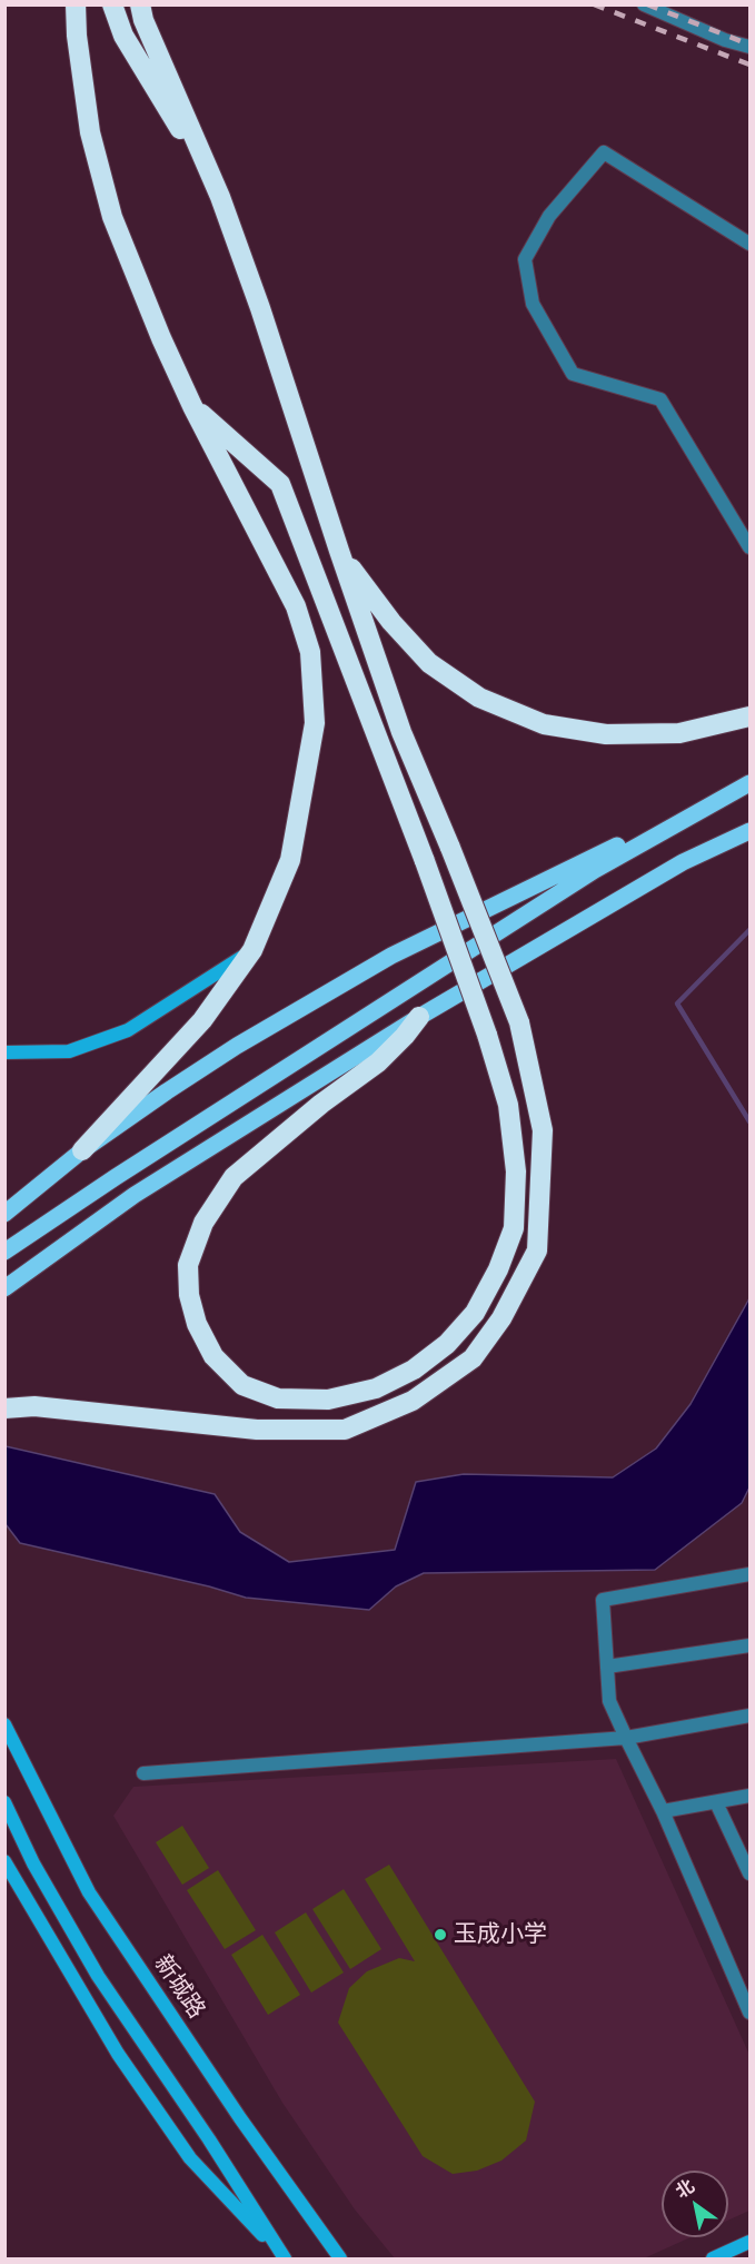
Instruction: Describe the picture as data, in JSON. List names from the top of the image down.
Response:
{
  "streets": {
    "street": ["新城路"]
  },
  "places": ["玉成小学"],
  "north": "top left"
}
